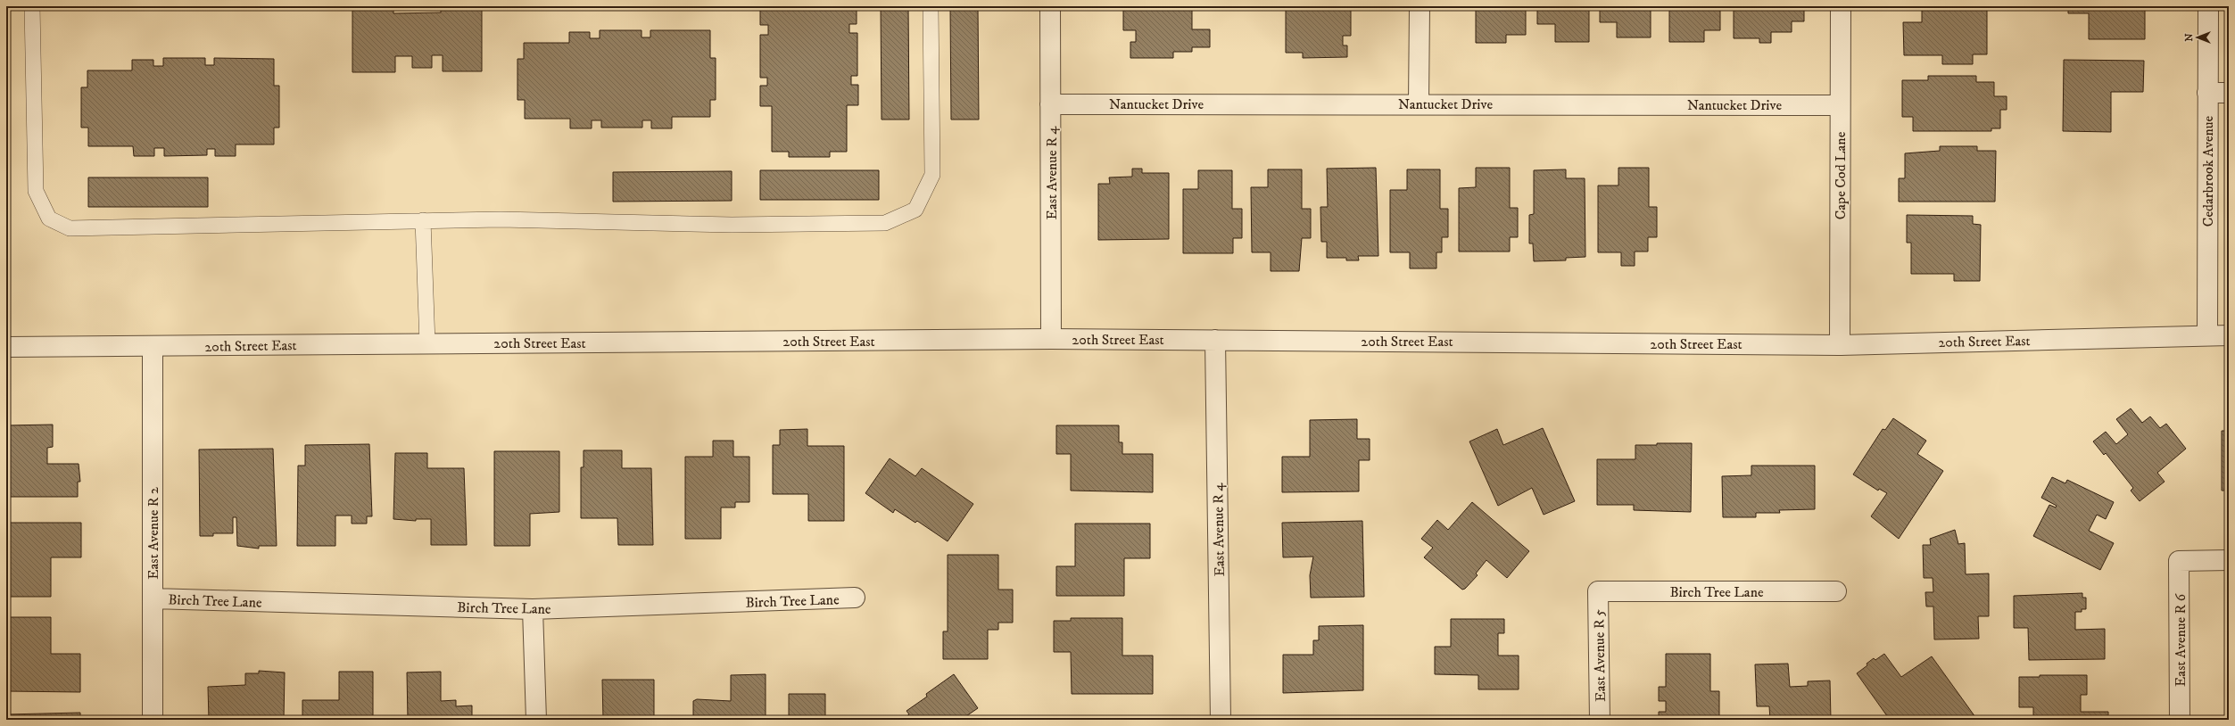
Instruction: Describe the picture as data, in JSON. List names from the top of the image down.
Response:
{
  "streets": {
    "street": [
      "Nantucket Drive",
      "Cedarbrook Avenue",
      "East Avenue R 4",
      "Cape Cod Lane",
      "20th Street East",
      "East Avenue R 2",
      "Birch Tree Lane",
      "East Avenue R 6",
      "East Avenue R 5"
    ]
  },
  "crossings": [
    ["Nantucket Drive", "East Avenue R 4"],
    ["Nantucket Drive", "Cape Cod Lane"],
    ["Cedarbrook Avenue", "20th Street East"],
    ["East Avenue R 4", "20th Street East"],
    ["Cape Cod Lane", "20th Street East"],
    ["20th Street East", "East Avenue R 2"],
    ["East Avenue R 2", "Birch Tree Lane"],
    ["Birch Tree Lane", "East Avenue R 5"]
  ],
  "north": "left"
}
